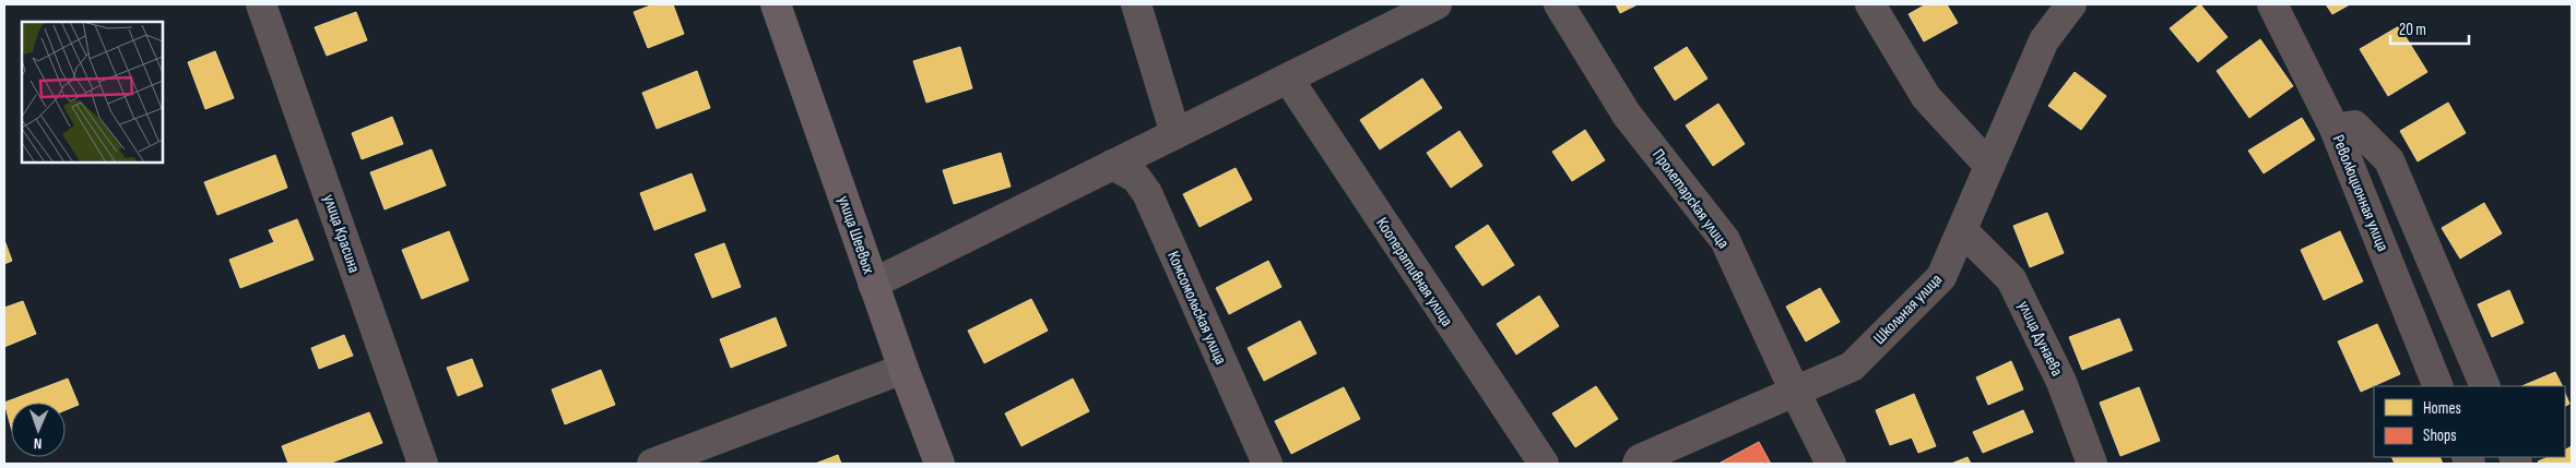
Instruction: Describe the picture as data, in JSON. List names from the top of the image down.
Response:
{
  "streets": {
    "main road": ["улица Шеевых"],
    "street": [
      "Революционная улица",
      "Пролетарская улица",
      "улица Красина",
      "Кооперативная улица",
      "Комсомольская улица",
      "Школьная улица",
      "улица Дунаева"
    ]
  },
  "crossings": [
    ["Пролетарская улица", "Школьная улица"],
    ["Школьная улица", "улица Дунаева"]
  ],
  "legend": ["Homes", "Shops"],
  "scale_bar": "20 m",
  "north": "bottom"
}
